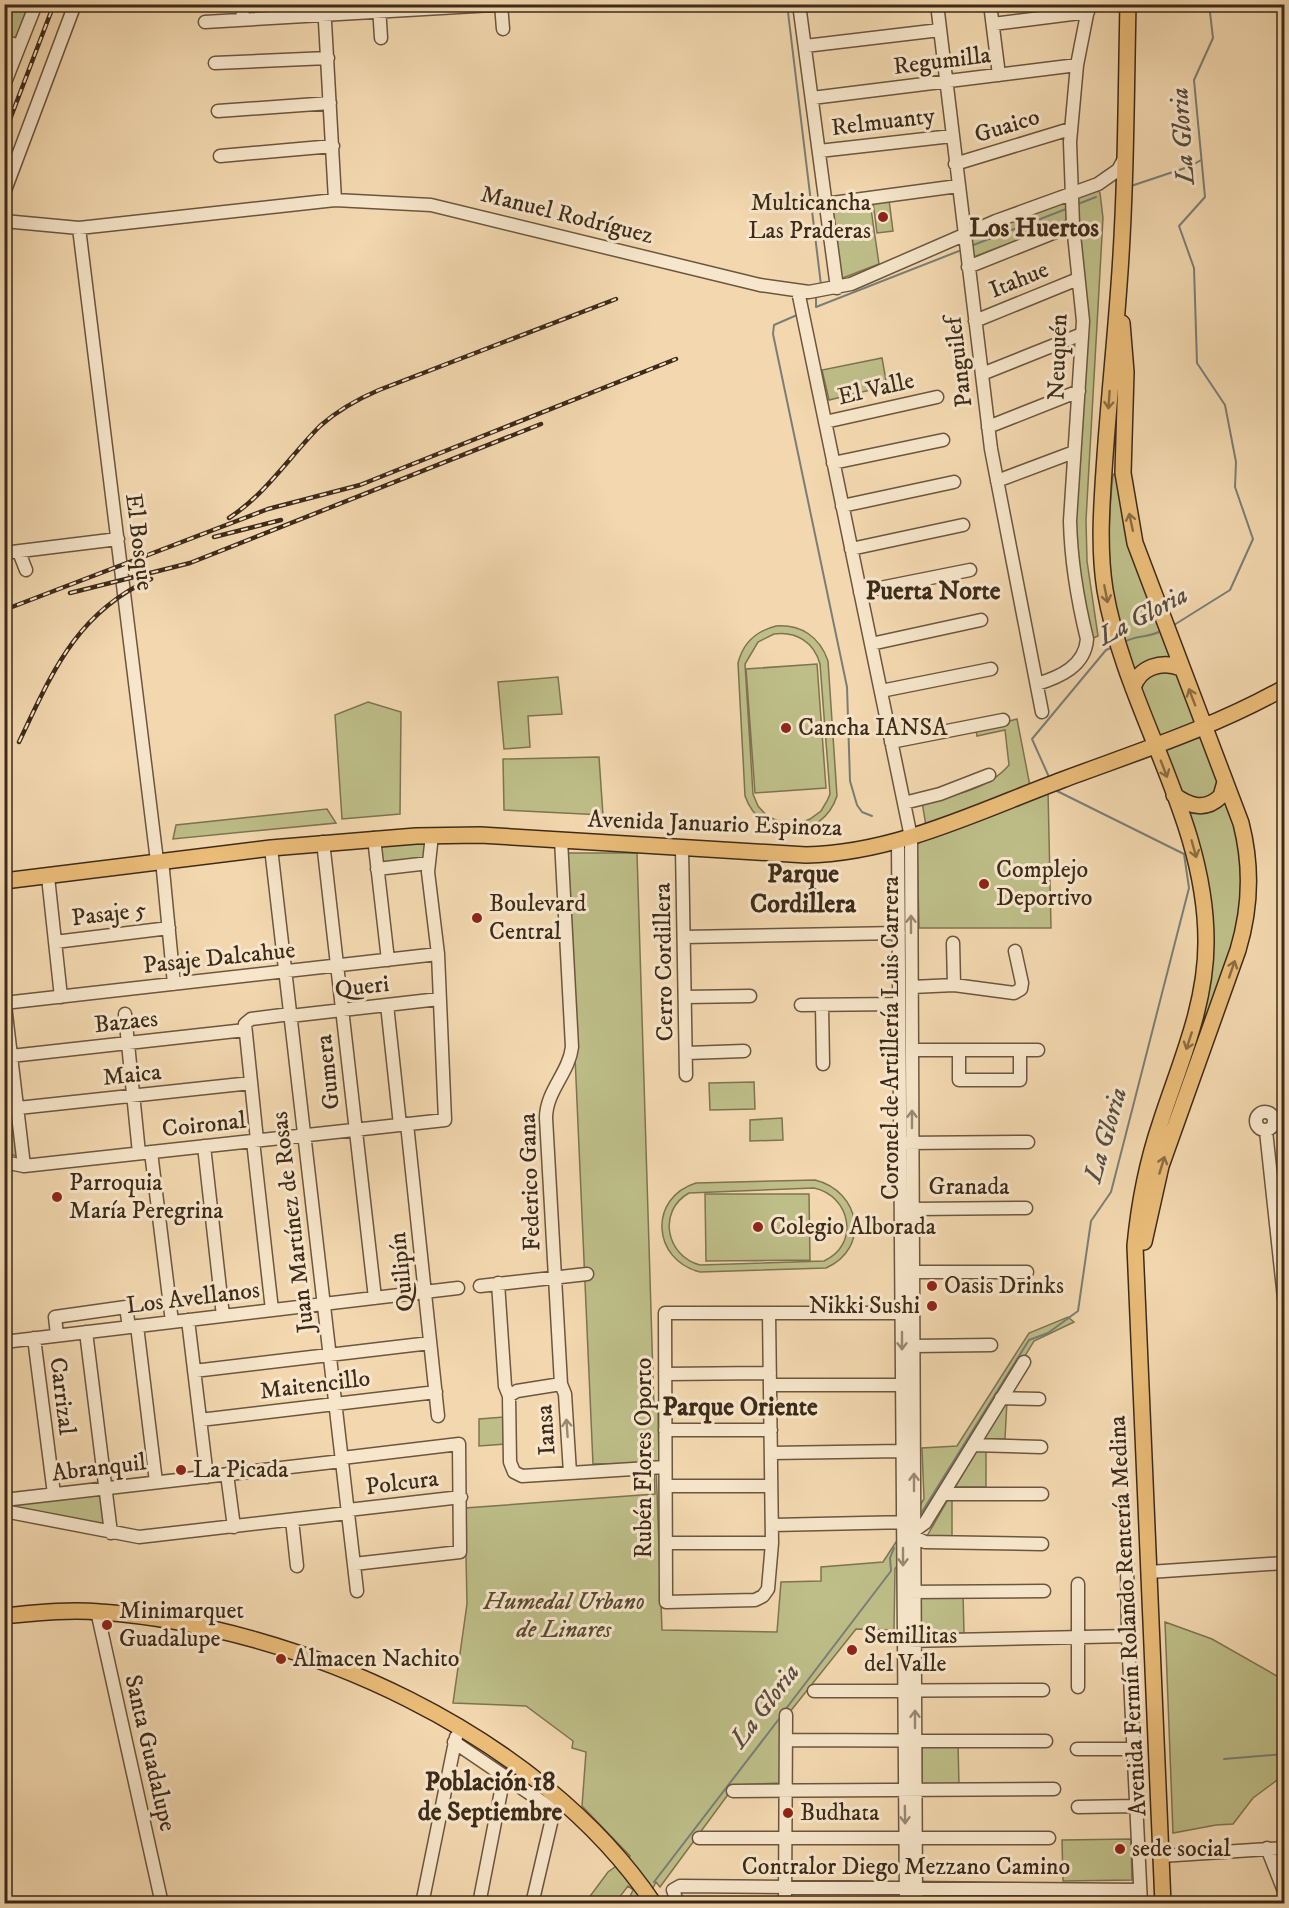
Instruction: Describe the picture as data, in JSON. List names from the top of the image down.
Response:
{
  "streets": {
    "main road": ["Avenida Januario Espinoza", "Avenida Fermín Rolando Rentería Medina"],
    "street": [
      "Regumilla",
      "Relmuanty",
      "Guaico",
      "Manuel Rodríguez",
      "Itahue",
      "Neuquén",
      "Panguilef",
      "El Valle",
      "El Bosque",
      "Pasaje 5",
      "Pasaje Dalcahue",
      "Cerro Cordillera",
      "Queri",
      "Bazaes",
      "Coronel de Artillería Luis Carrera",
      "Gumera",
      "Maica",
      "Coironal",
      "Federico Gana",
      "Granada",
      "Juan Martínez de Rosas",
      "Quilipín",
      "Los Avellanos",
      "Maitencillo",
      "Carrizal",
      "Iansa",
      "Rubén Flores Oporto",
      "Abranquil",
      "Polcura",
      "Santa Guadalupe",
      "Contralor Diego Mezzano Camino"
    ]
  },
  "crossings": [
    ["Regumilla", "Neuquén"],
    ["Regumilla", "Panguilef"],
    ["Relmuanty", "Panguilef"],
    ["Guaico", "Neuquén"],
    ["Guaico", "Panguilef"],
    ["Manuel Rodríguez", "Neuquén"],
    ["Manuel Rodríguez", "Panguilef"],
    ["Manuel Rodríguez", "El Bosque"],
    ["Manuel Rodríguez", "Coronel de Artillería Luis Carrera"],
    ["Itahue", "Neuquén"],
    ["Itahue", "Panguilef"],
    ["Neuquén", "Panguilef"],
    ["El Valle", "Coronel de Artillería Luis Carrera"],
    ["El Bosque", "Avenida Januario Espinoza"],
    ["El Bosque", "Pasaje 5"],
    ["El Bosque", "Pasaje Dalcahue"],
    ["Avenida Januario Espinoza", "Cerro Cordillera"],
    ["Avenida Januario Espinoza", "Coronel de Artillería Luis Carrera"],
    ["Avenida Januario Espinoza", "Gumera"],
    ["Avenida Januario Espinoza", "Federico Gana"],
    ["Avenida Januario Espinoza", "Juan Martínez de Rosas"],
    ["Avenida Januario Espinoza", "Avenida Fermín Rolando Rentería Medina"],
    ["Pasaje Dalcahue", "Gumera"],
    ["Pasaje Dalcahue", "Juan Martínez de Rosas"],
    ["Queri", "Bazaes"],
    ["Queri", "Gumera"],
    ["Queri", "Coironal"],
    ["Queri", "Juan Martínez de Rosas"],
    ["Queri", "Quilipín"],
    ["Coronel de Artillería Luis Carrera", "Granada"],
    ["Coronel de Artillería Luis Carrera", "Contralor Diego Mezzano Camino"],
    ["Gumera", "Coironal"],
    ["Gumera", "Los Avellanos"],
    ["Coironal", "Juan Martínez de Rosas"],
    ["Coironal", "Quilipín"],
    ["Federico Gana", "Iansa"],
    ["Juan Martínez de Rosas", "Los Avellanos"],
    ["Juan Martínez de Rosas", "Maitencillo"],
    ["Juan Martínez de Rosas", "Abranquil"],
    ["Juan Martínez de Rosas", "Polcura"],
    ["Quilipín", "Los Avellanos"],
    ["Quilipín", "Maitencillo"],
    ["Los Avellanos", "Carrizal"],
    ["Carrizal", "Abranquil"],
    ["Abranquil", "Polcura"]
  ],
  "one_way": ["Iansa"],
  "districts": [
    "Los Huertos",
    "Puerta Norte",
    "Parque Cordillera",
    "Parque Oriente",
    "Población 18 de Septiembre"
  ],
  "water": ["La Gloria"],
  "parks": ["Humedal Urbano de Linares"],
  "places": [
    "Multicancha Las Praderas",
    "Cancha IANSA",
    "Complejo Deportivo",
    "Boulevard Central",
    "Parroquia María Peregrina",
    "Colegio Alborada",
    "Oasis Drinks",
    "Nikki Sushi",
    "La Picada",
    "Minimarquet Guadalupe",
    "Semillitas del Valle",
    "Almacen Nachito",
    "Budhata",
    "sede social"
  ]
}
